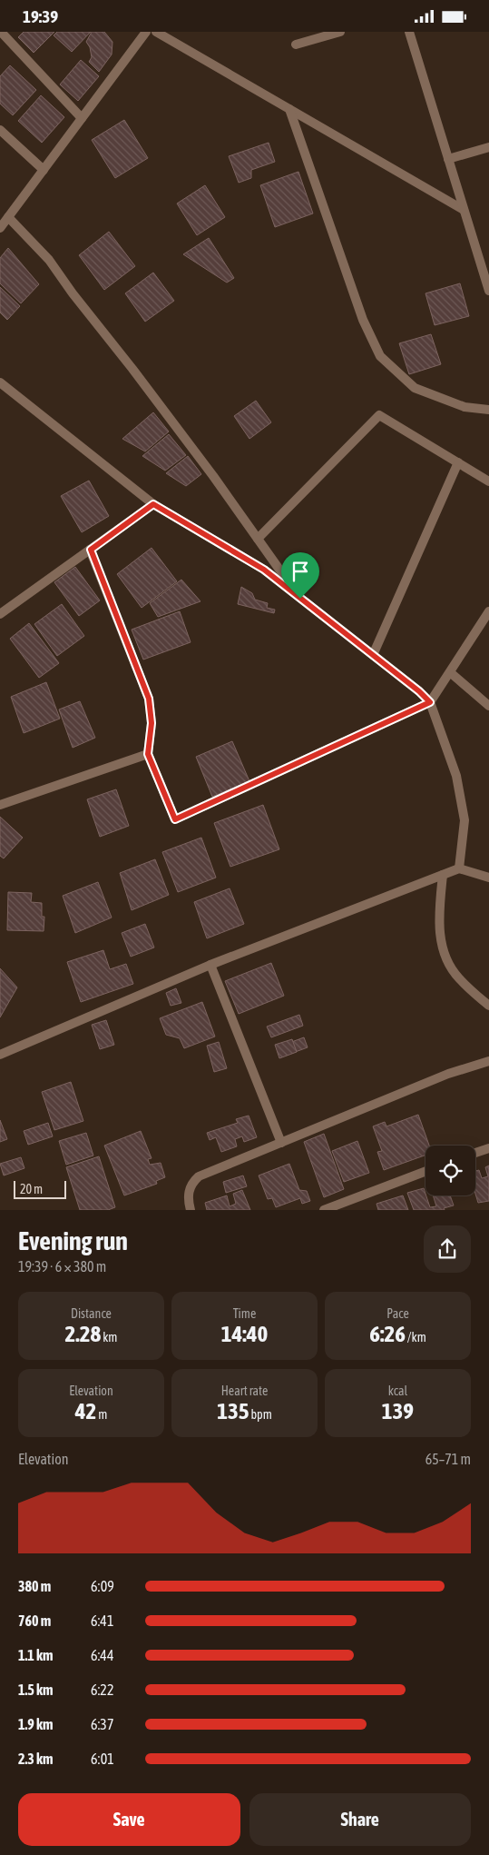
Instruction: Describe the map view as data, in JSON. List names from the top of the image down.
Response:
{
  "scale_bar": "20 m",
  "page": {
    "status": "19:39",
    "scale": "20 m",
    "heading": ["Evening run", "19:39 · 6 × 380 m"],
    "stats": [
      ["Distance", "2.28 km"],
      ["Time", "14:40"],
      ["Pace", "6:26 /km"],
      ["Elevation", "42 m"],
      ["Heart rate", "135 bpm"],
      ["kcal", "139"]
    ],
    "chart": ["Elevation", "65–71 m"],
    "list": [
      {
        "name": "380 m",
        "note": "6:09"
      },
      {
        "name": "760 m",
        "note": "6:41"
      },
      {
        "name": "1.1 km",
        "note": "6:44"
      },
      {
        "name": "1.5 km",
        "note": "6:22"
      },
      {
        "name": "1.9 km",
        "note": "6:37"
      },
      {
        "name": "2.3 km",
        "note": "6:01"
      }
    ],
    "buttons": ["Save", "Share"]
  }
}
